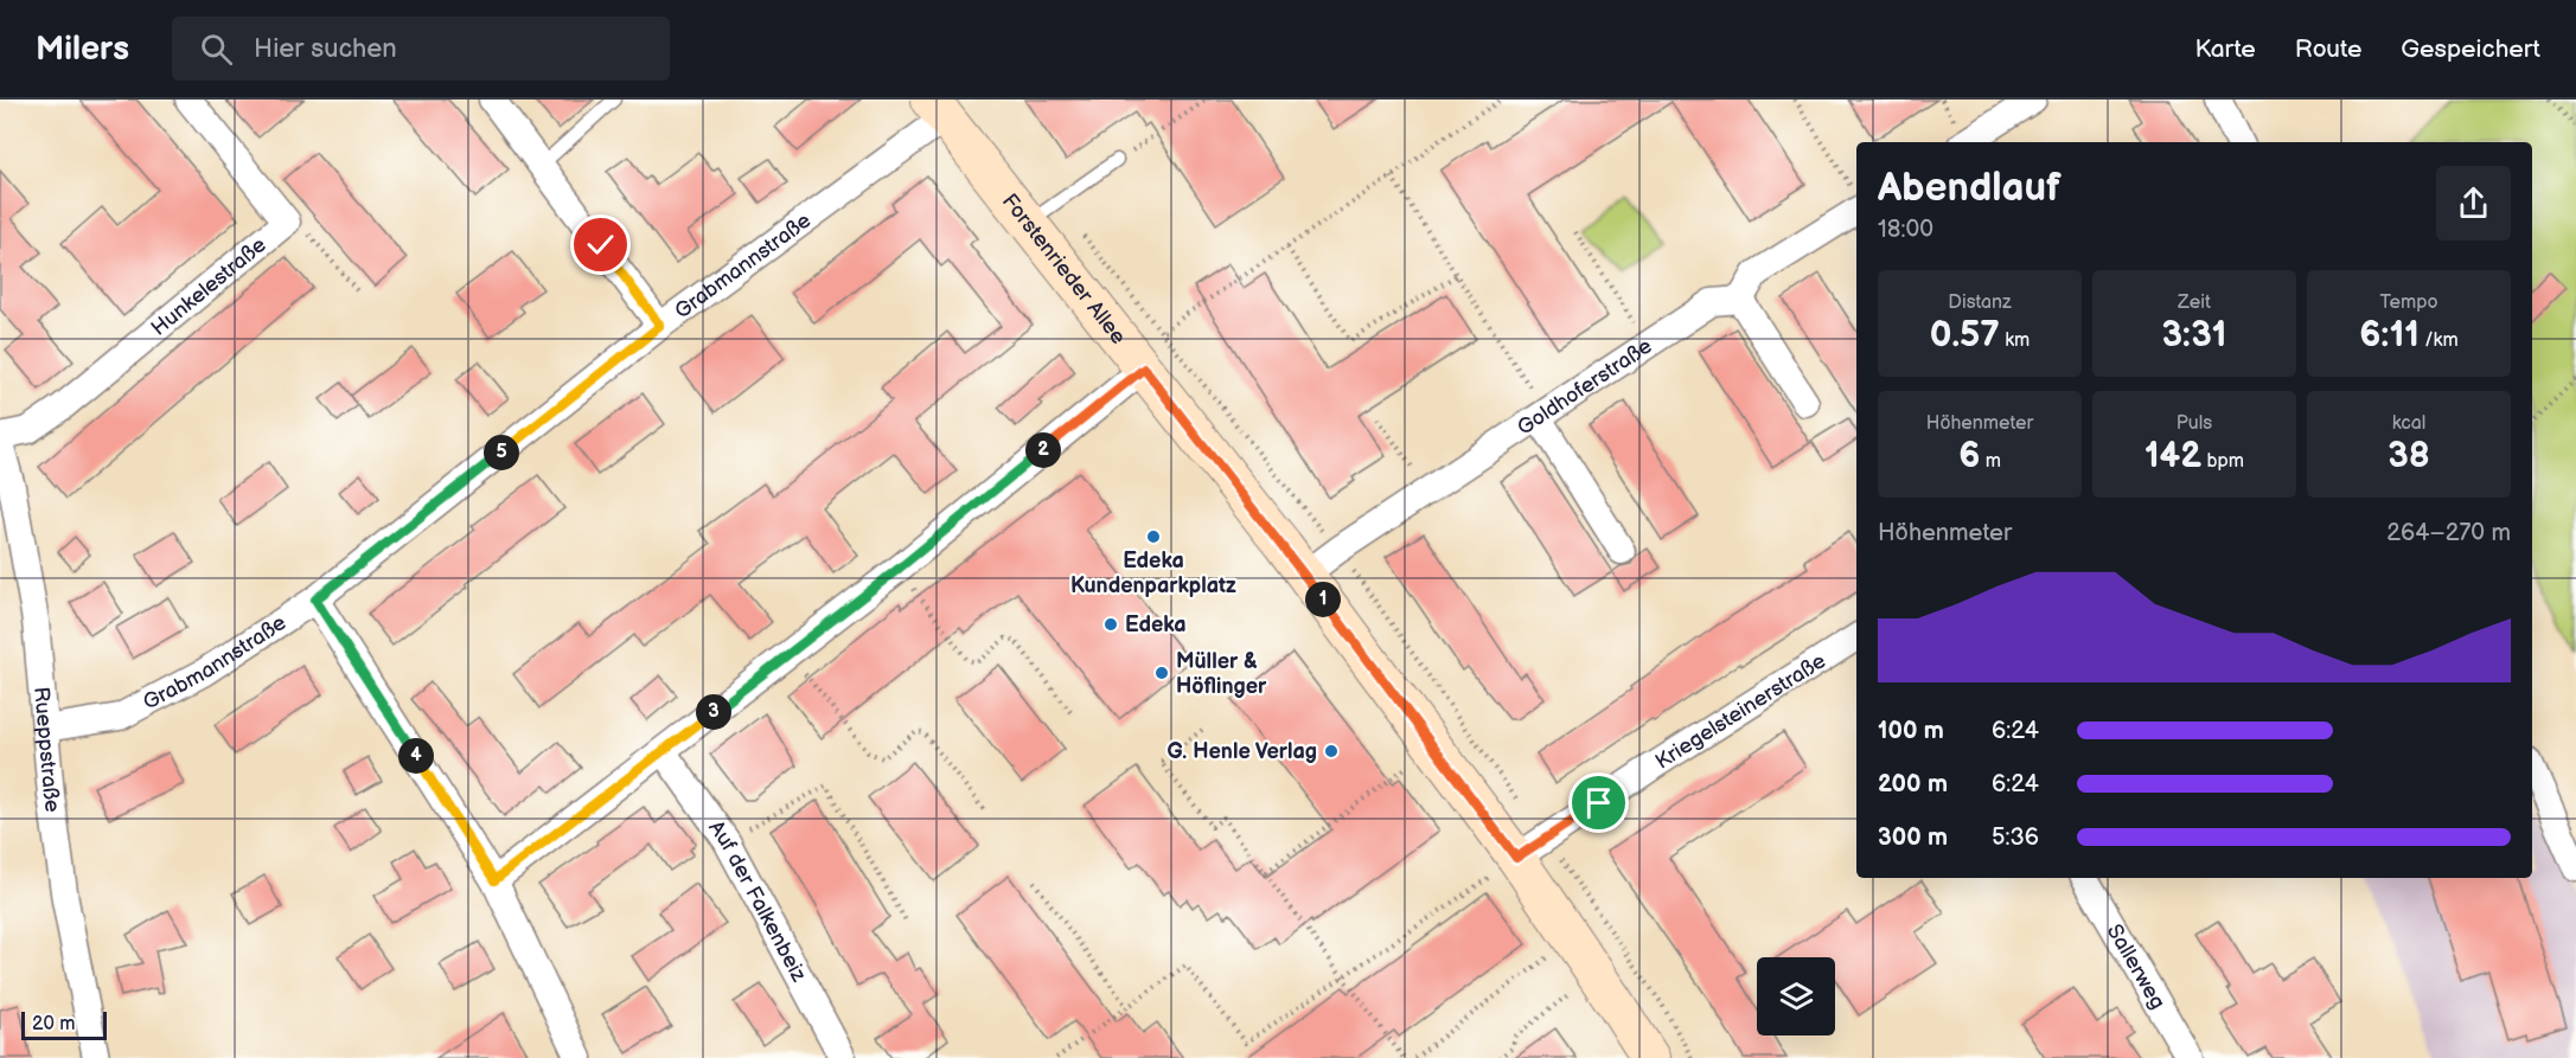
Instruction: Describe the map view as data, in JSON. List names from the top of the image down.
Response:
{
  "streets": {
    "street": [
      "Grabmannstraße",
      "Forstenrieder Allee",
      "Hunkelestraße",
      "Goldhoferstraße",
      "Kriegelsteinerstraße",
      "Rueppstraße",
      "Auf der Falkenbeiz",
      "Sallerweg"
    ]
  },
  "crossings": [
    ["Grabmannstraße", "Forstenrieder Allee"],
    ["Grabmannstraße", "Rueppstraße"],
    ["Forstenrieder Allee", "Goldhoferstraße"],
    ["Forstenrieder Allee", "Kriegelsteinerstraße"]
  ],
  "places": [
    "Edeka Kundenparkplatz",
    "Edeka",
    "Müller & Höflinger",
    "G. Henle Verlag"
  ],
  "scale_bar": "20 m",
  "page": {
    "header": "Milers",
    "search": "Hier suchen",
    "nav": ["Karte", "Route", "Gespeichert"],
    "heading": ["Abendlauf", "18:00"],
    "stats": [
      ["Distanz", "0.57 km"],
      ["Zeit", "3:31"],
      ["Tempo", "6:11 /km"],
      ["Höhenmeter", "6 m"],
      ["Puls", "142 bpm"],
      ["kcal", "38"]
    ],
    "pins": [
      "2",
      "5",
      "1",
      "3",
      "4"
    ],
    "chart": ["Höhenmeter", "264–270 m"],
    "list": [
      {
        "name": "100 m",
        "note": "6:24"
      },
      {
        "name": "200 m",
        "note": "6:24"
      },
      {
        "name": "300 m",
        "note": "5:36"
      }
    ],
    "scale": "20 m"
  }
}
